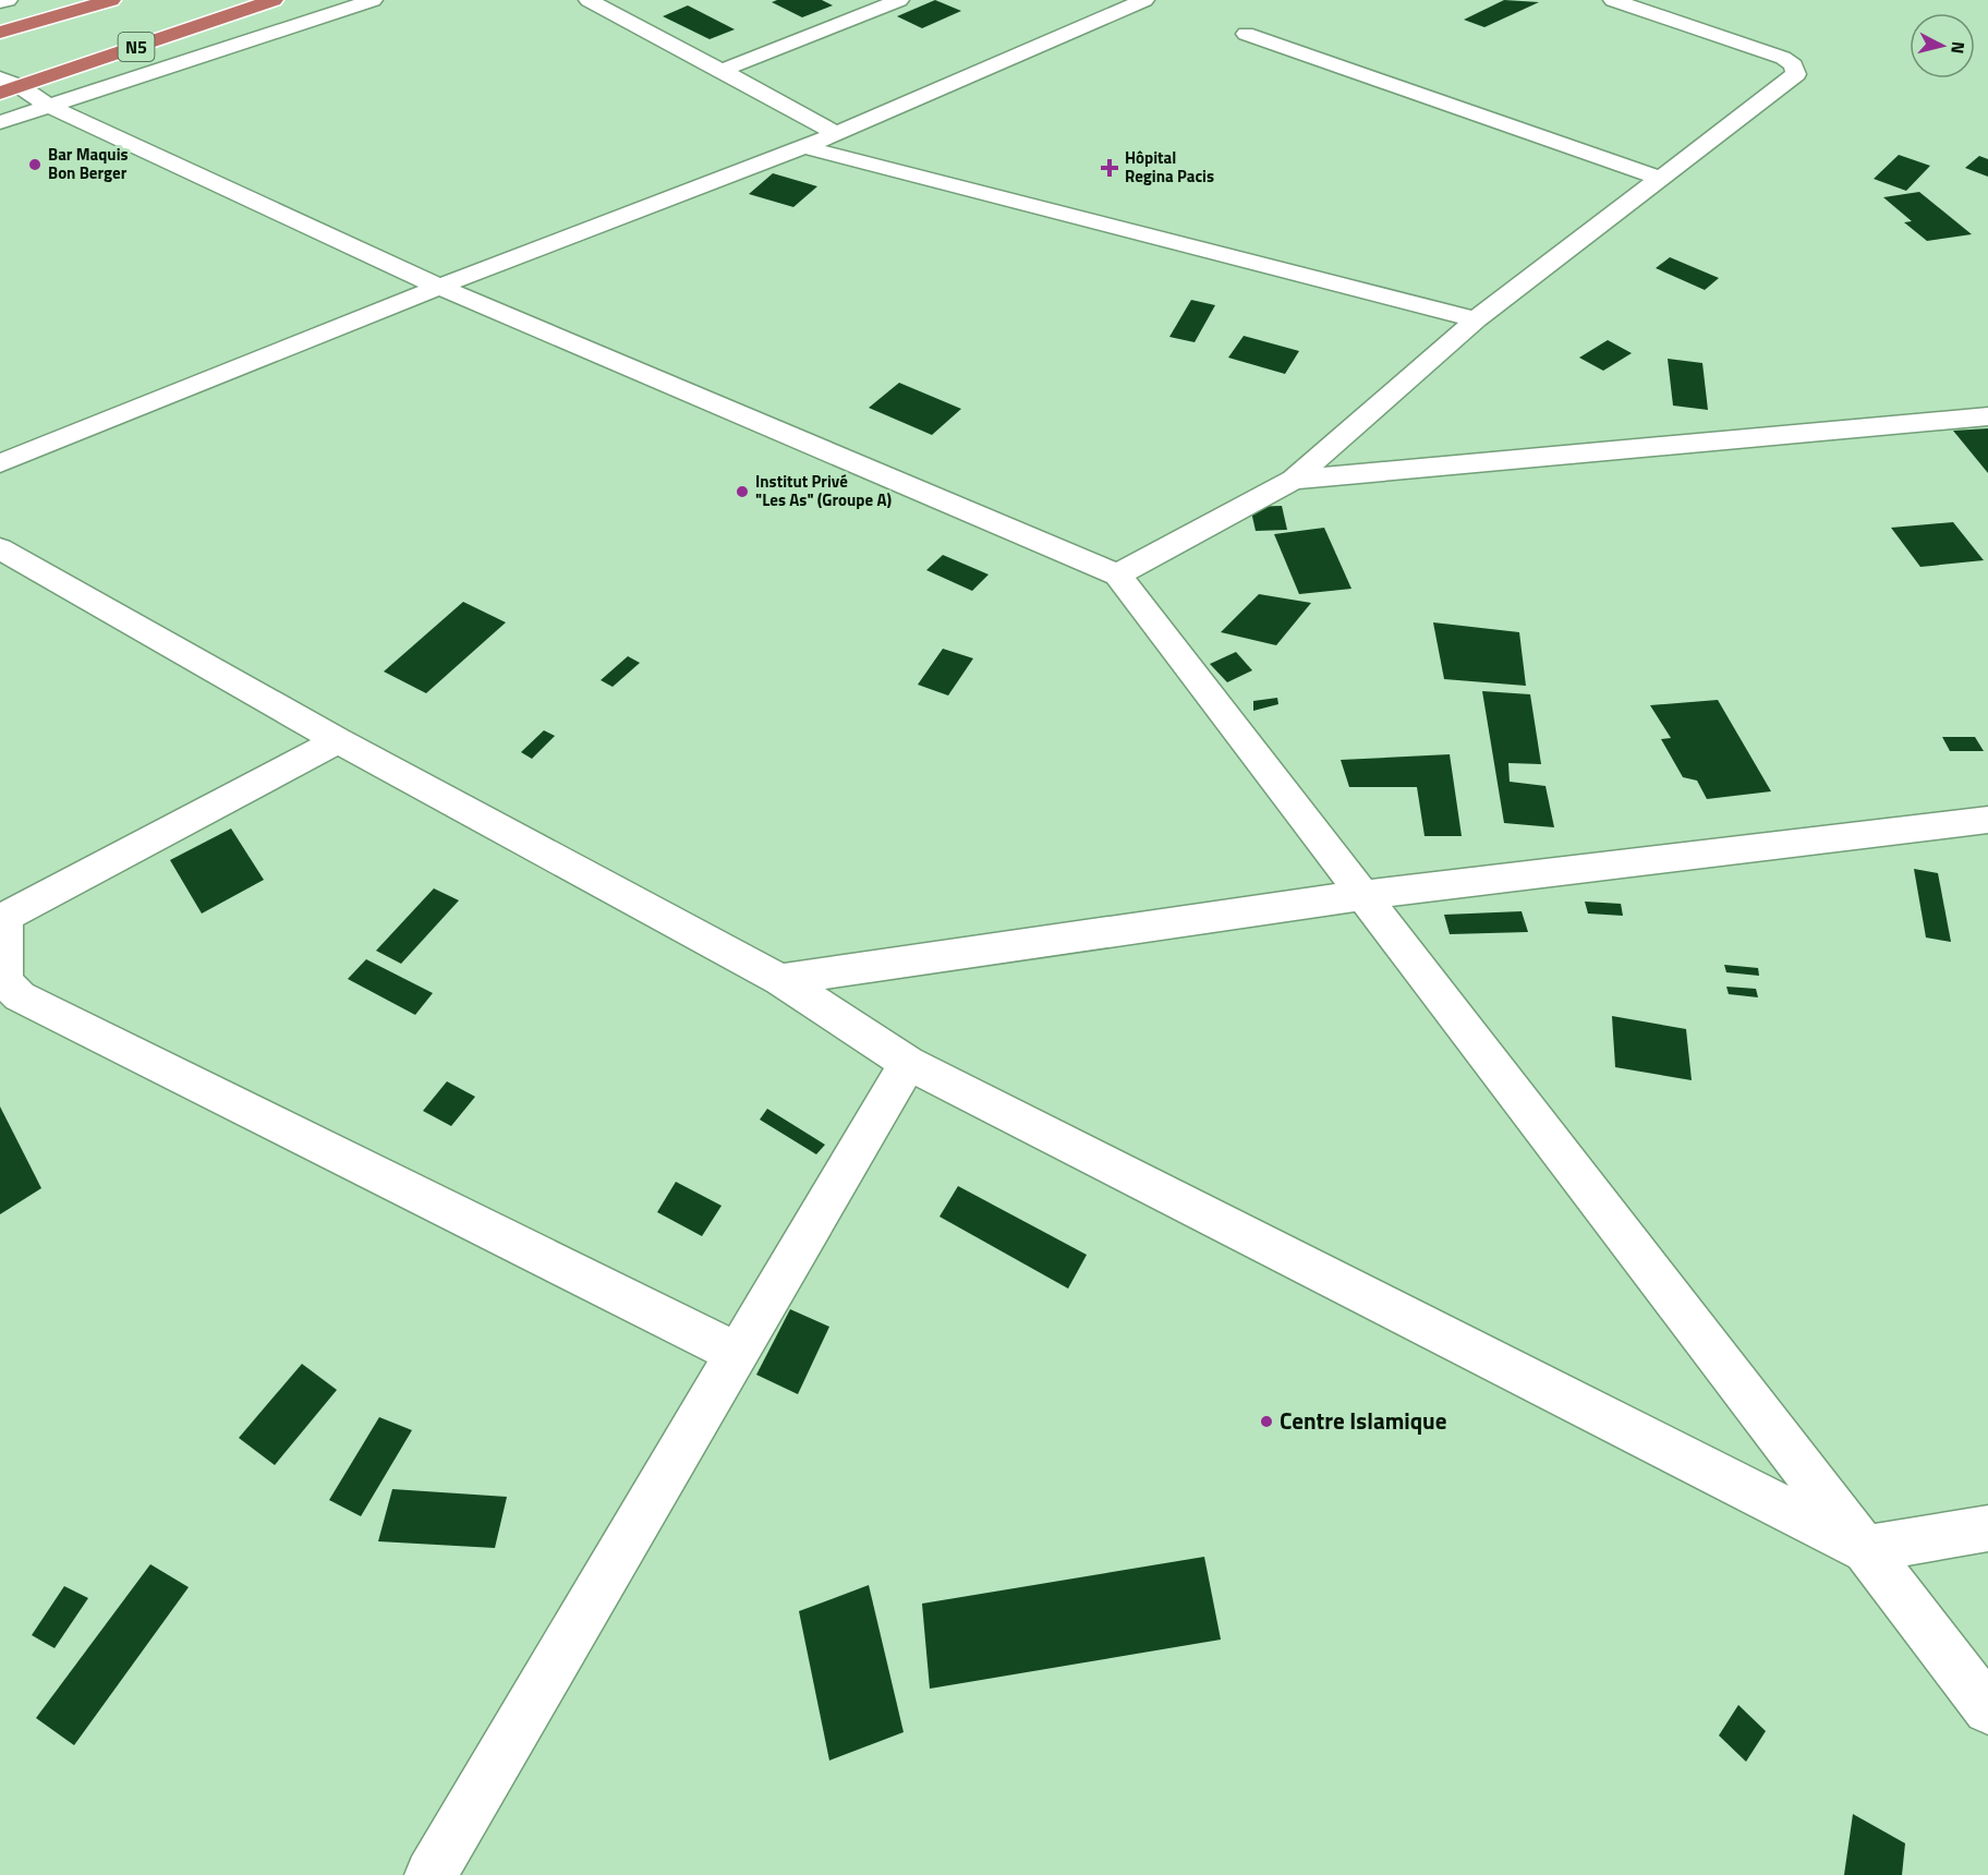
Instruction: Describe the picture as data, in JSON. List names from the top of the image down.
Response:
{
  "streets": {
    "highway": ["N5"]
  },
  "places": {
    "other": ["Bar Maquis Bon Berger", "Institut Privé \"Les As\" (Groupe A)", "Centre Islamique"],
    "health": ["Hôpital Regina Pacis"]
  },
  "north": "right"
}
